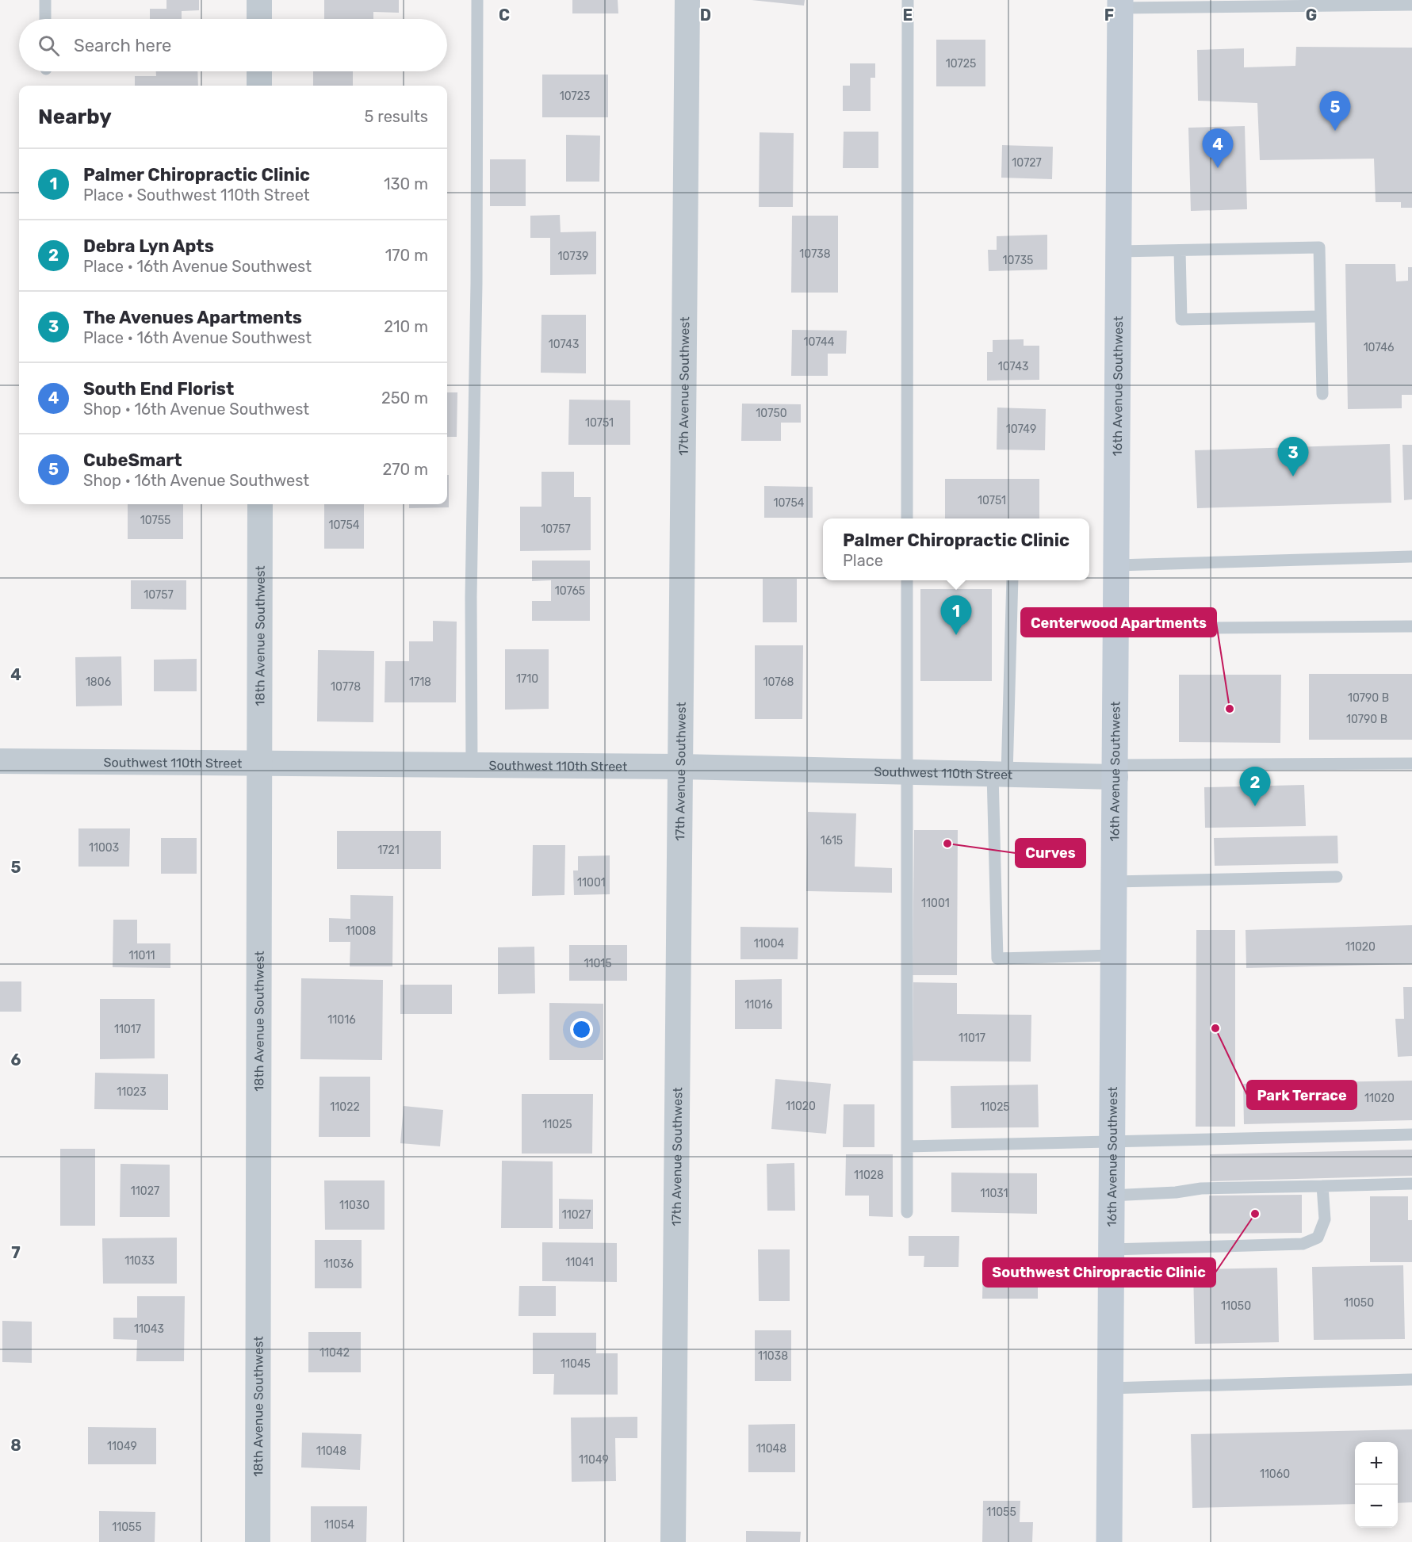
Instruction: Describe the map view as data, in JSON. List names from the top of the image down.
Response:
{
  "streets": {
    "main road": ["16th Avenue Southwest"],
    "street": ["17th Avenue Southwest", "18th Avenue Southwest", "Southwest 110th Street"]
  },
  "crossings": [
    ["17th Avenue Southwest", "Southwest 110th Street"],
    ["16th Avenue Southwest", "Southwest 110th Street"],
    ["18th Avenue Southwest", "Southwest 110th Street"]
  ],
  "places": [
    "Centerwood Apartments",
    "Curves",
    "Park Terrace",
    "Southwest Chiropractic Clinic"
  ],
  "house_numbers": [
    "10725",
    "10723",
    "10727",
    "10738",
    "10739",
    "10735",
    "10744",
    "10743",
    "10746",
    "10743",
    "10750",
    "10751",
    "10749",
    "10751",
    "10754",
    "10755",
    "10754",
    "10757",
    "10765",
    "10757",
    "1710",
    "1806",
    "1718",
    "10768",
    "10778",
    "10790 B",
    "10790 B",
    "1615",
    "11003",
    "1721",
    "11001",
    "11001",
    "11008",
    "11004",
    "11020",
    "11011",
    "11015",
    "11016",
    "11016",
    "11017",
    "11017",
    "11023",
    "11020",
    "11020",
    "11022",
    "11025",
    "11025",
    "11028",
    "11027",
    "11031",
    "11030",
    "11027",
    "11033",
    "11041",
    "11036",
    "11050",
    "11050",
    "11043",
    "11042",
    "11038",
    "11045",
    "11049",
    "11048",
    "11048",
    "11049",
    "11060",
    "11055",
    "11054",
    "11055"
  ],
  "page": {
    "search": "Search here",
    "heading": ["Nearby", "5 results"],
    "pins": [
      "5",
      "4",
      "3",
      "1",
      "2"
    ],
    "list": [
      {
        "mark": "1",
        "name": "Palmer Chiropractic Clinic",
        "note": "Place · Southwest 110th Street",
        "value": "130 m"
      },
      {
        "mark": "2",
        "name": "Debra Lyn Apts",
        "note": "Place · 16th Avenue Southwest",
        "value": "170 m"
      },
      {
        "mark": "3",
        "name": "The Avenues Apartments",
        "note": "Place · 16th Avenue Southwest",
        "value": "210 m"
      },
      {
        "mark": "4",
        "name": "South End Florist",
        "note": "Shop · 16th Avenue Southwest",
        "value": "250 m"
      },
      {
        "mark": "5",
        "name": "CubeSmart",
        "note": "Shop · 16th Avenue Southwest",
        "value": "270 m"
      }
    ],
    "popup": ["Palmer Chiropractic Clinic", "Place"],
    "map_buttons": ["+", "−"]
  },
  "grid": {
    "columns": [
      "C",
      "D",
      "E",
      "F",
      "G"
    ],
    "rows": [
      "4",
      "5",
      "6",
      "7",
      "8"
    ]
  }
}
